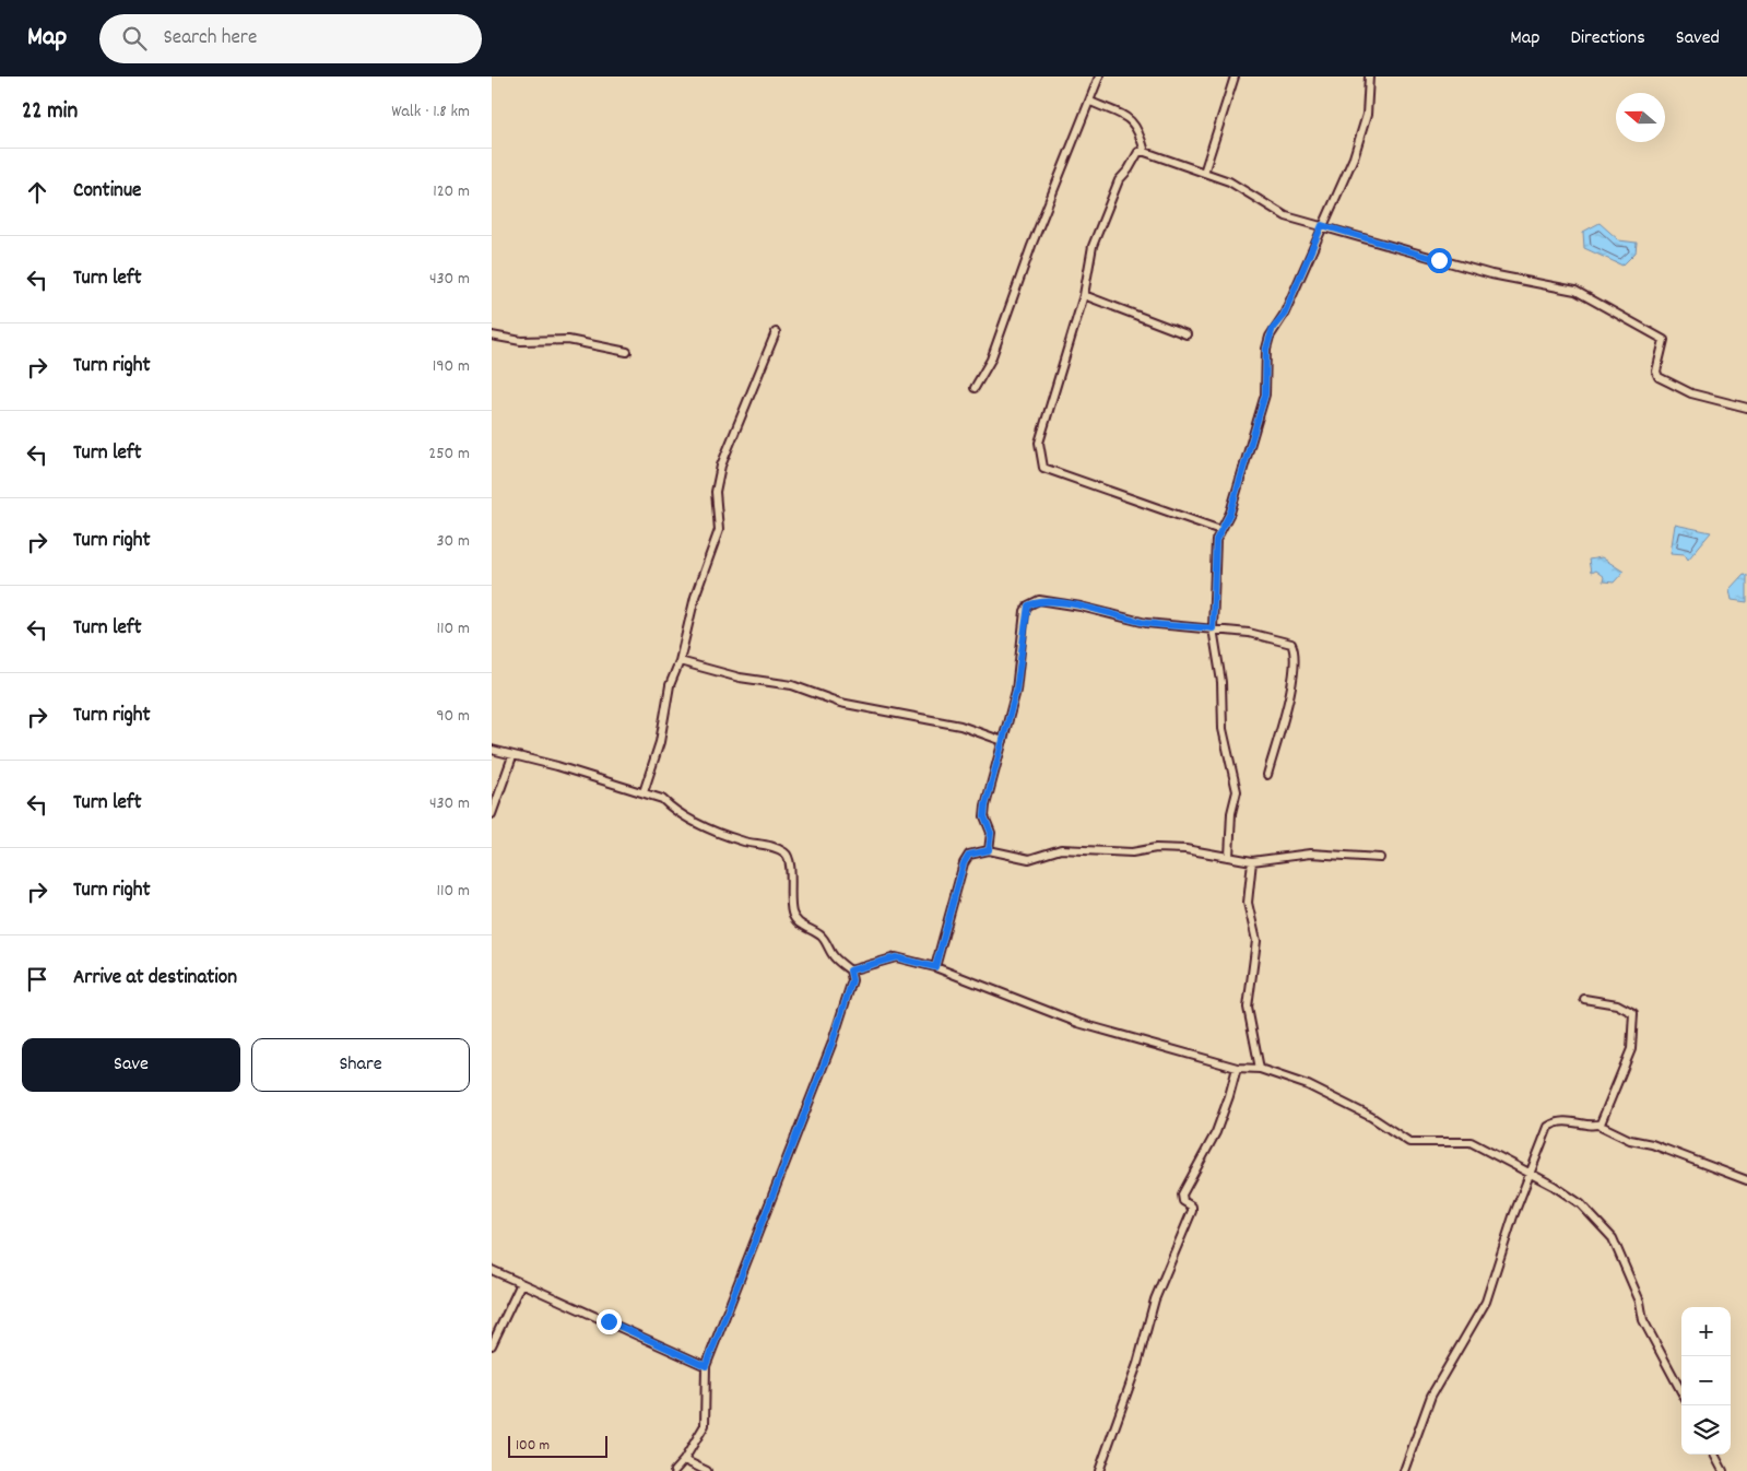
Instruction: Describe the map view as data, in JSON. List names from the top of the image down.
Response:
{
  "scale_bar": "100 m",
  "north": "left",
  "page": {
    "header": "Map",
    "search": "Search here",
    "nav": ["Map", "Directions", "Saved"],
    "heading": ["22 min", "Walk · 1.8 km"],
    "list": [
      ["Continue", "120 m"],
      ["Turn left", "430 m"],
      ["Turn right", "190 m"],
      ["Turn left", "250 m"],
      ["Turn right", "30 m"],
      ["Turn left", "110 m"],
      ["Turn right", "90 m"],
      ["Turn left", "430 m"],
      ["Turn right", "110 m"],
      "Arrive at destination"
    ],
    "buttons": ["Save", "Share"],
    "map_buttons": ["+", "−"],
    "scale": "100 m"
  }
}
